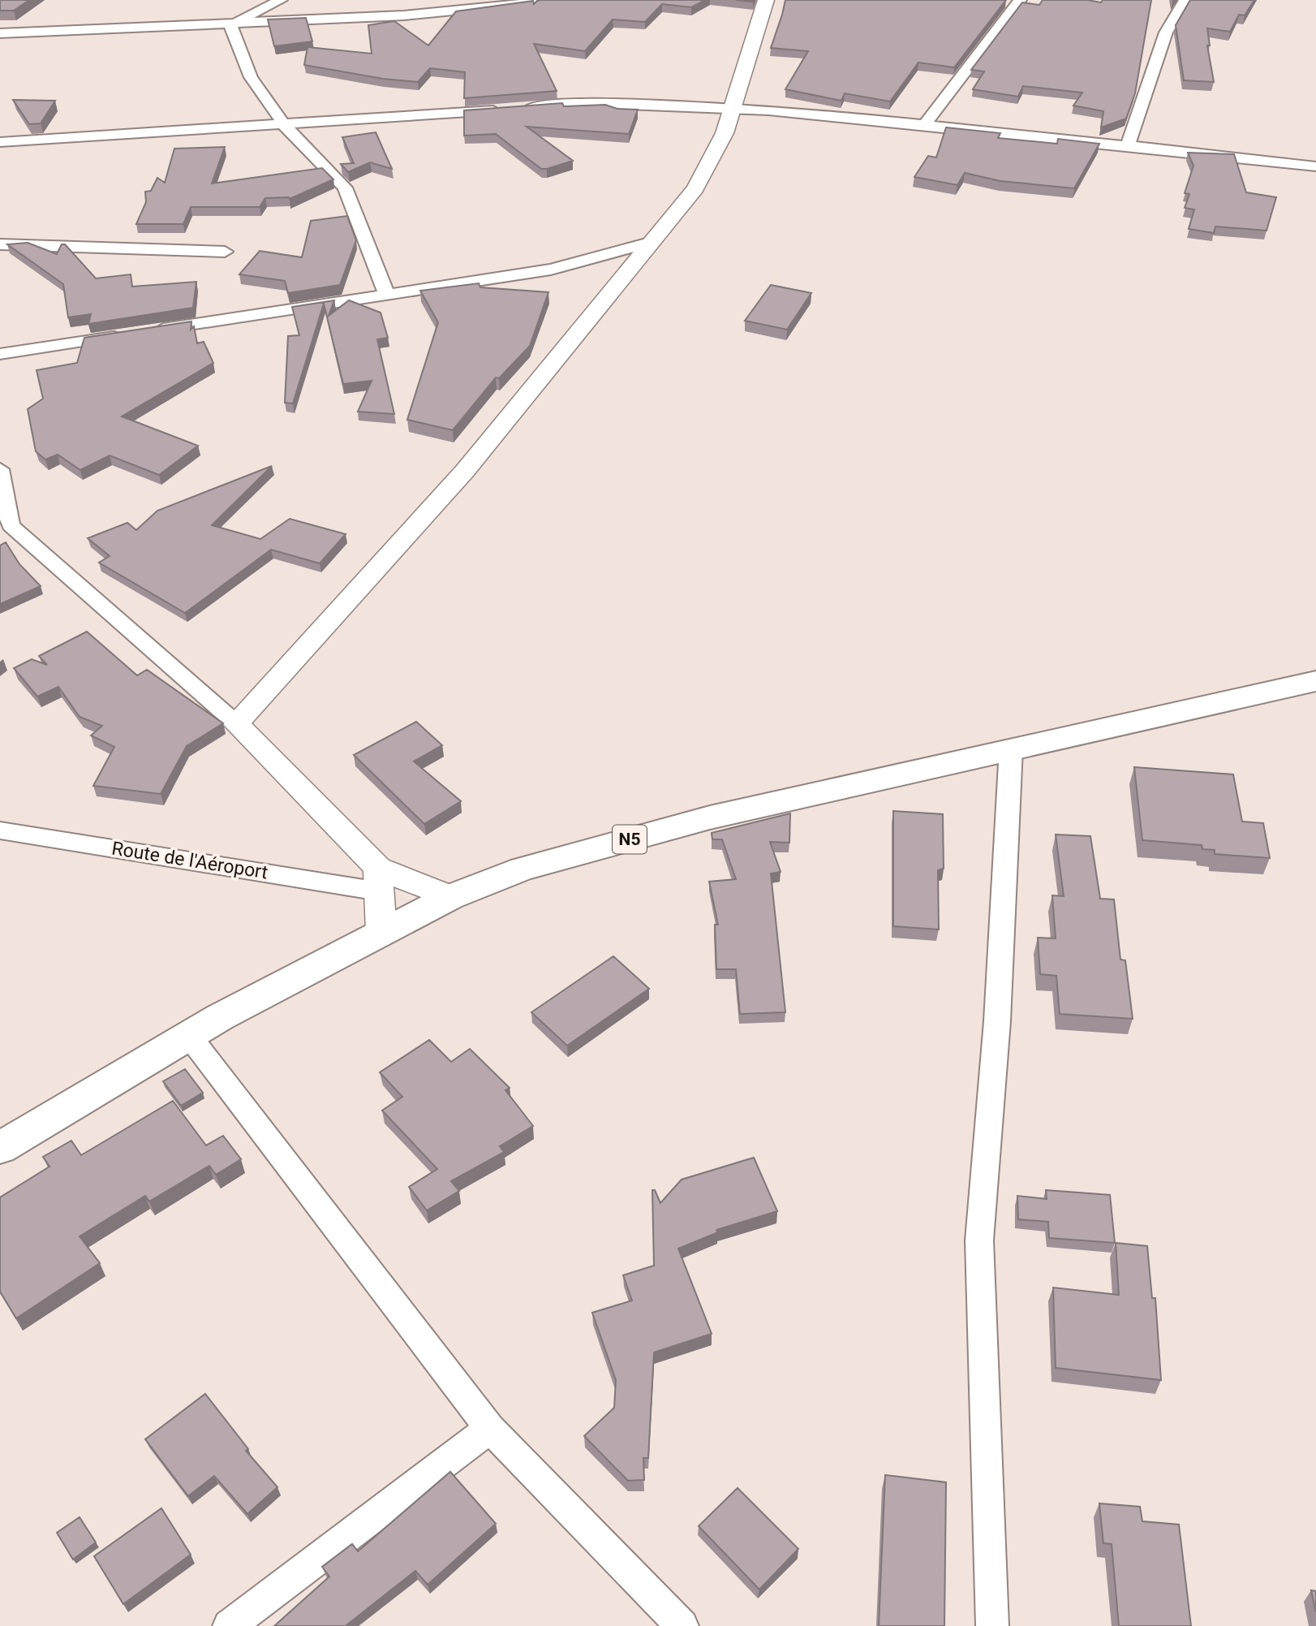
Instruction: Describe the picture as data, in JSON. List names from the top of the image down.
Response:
{
  "streets": {
    "highway": ["N5"],
    "street": ["Route de l'Aéroport"]
  }
}
